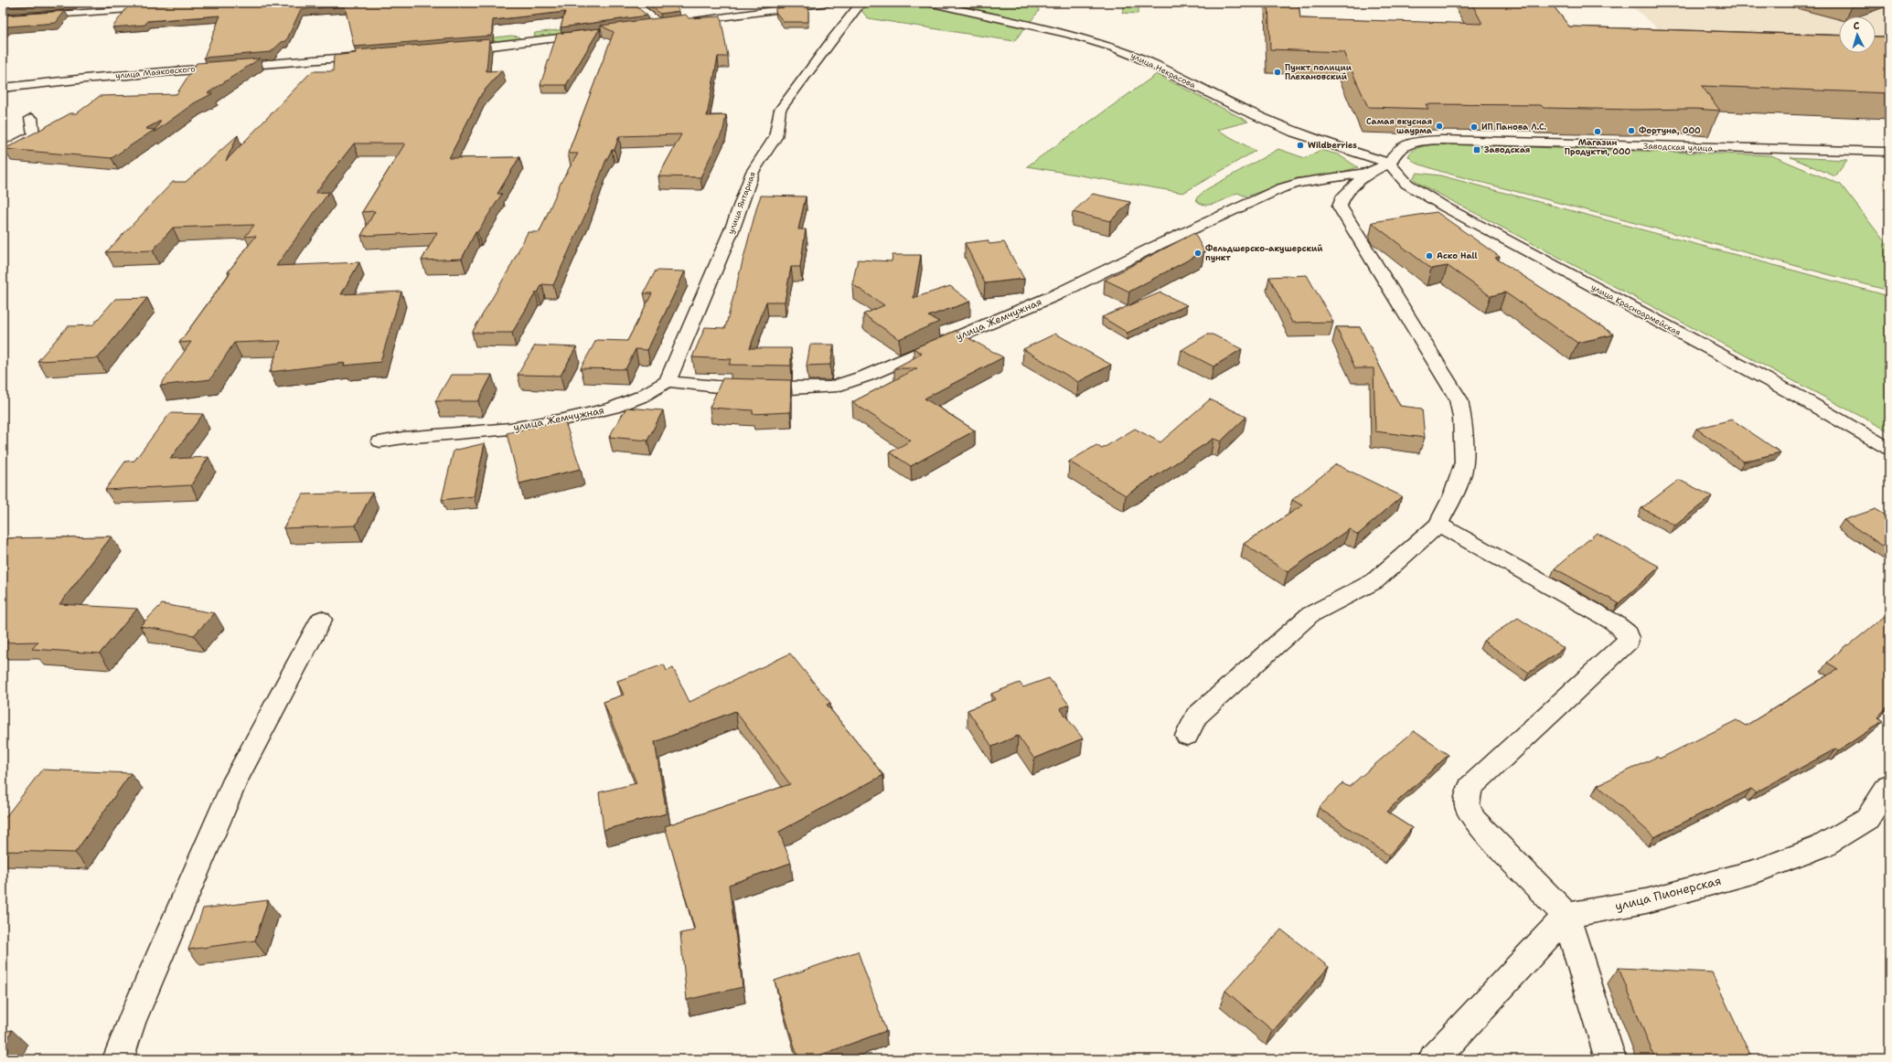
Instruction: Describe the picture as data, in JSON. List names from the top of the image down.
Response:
{
  "streets": {
    "street": [
      "улица Некрасова",
      "улица Маяковского",
      "Заводская улица",
      "улица Янтарная",
      "улица Красноармейская",
      "улица Жемчужная",
      "улица Пионерская"
    ]
  },
  "crossings": [
    ["улица Некрасова", "Заводская улица"],
    ["улица Некрасова", "улица Красноармейская"],
    ["Заводская улица", "улица Красноармейская"],
    ["улица Янтарная", "улица Жемчужная"]
  ],
  "places": {
    "other": [
      "Пункт полиции Плехановский",
      "Самая вкусная шаурма",
      "ИП Панова Л.С.",
      "Фортуна, ООО",
      "Магазин Продукты, ООО",
      "Wildberries",
      "Фельдшерско-акушерский пункт",
      "Аско Hall"
    ],
    "transit": ["Заводская"]
  },
  "north": "top"
}
